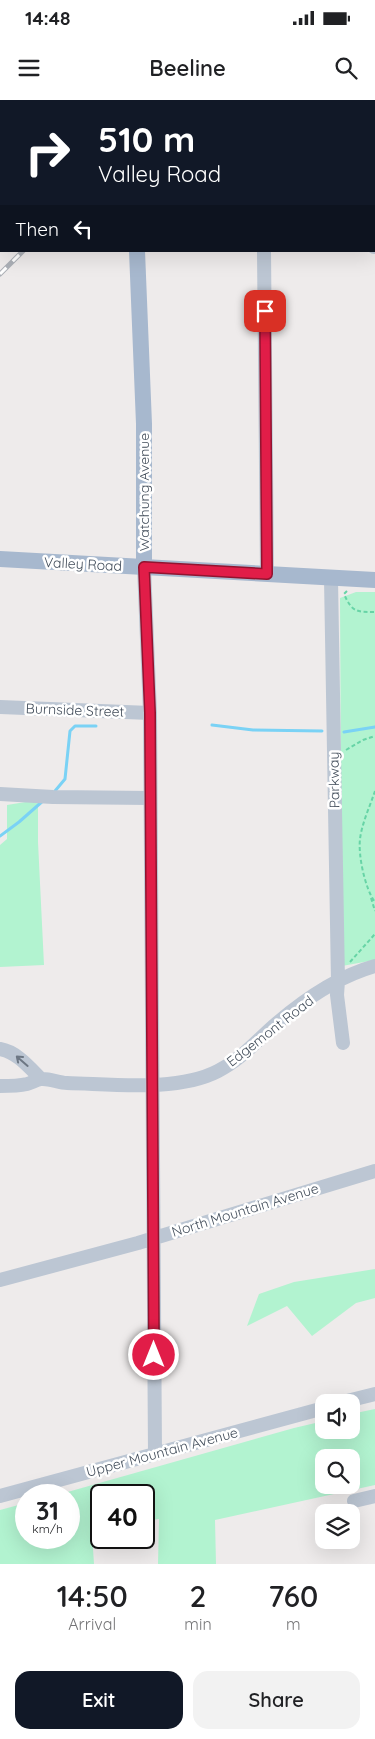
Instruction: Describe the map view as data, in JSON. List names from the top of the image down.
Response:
{
  "streets": {
    "main road": ["Watchung Avenue", "Valley Road"],
    "street": [
      "Burnside Street",
      "Parkway",
      "Edgemont Road",
      "North Mountain Avenue",
      "Upper Mountain Avenue"
    ]
  },
  "crossings": [
    ["Watchung Avenue", "Valley Road"],
    ["Watchung Avenue", "Burnside Street"],
    ["Watchung Avenue", "Edgemont Road"],
    ["Watchung Avenue", "North Mountain Avenue"],
    ["Watchung Avenue", "Upper Mountain Avenue"],
    ["Valley Road", "Parkway"],
    ["Parkway", "Edgemont Road"]
  ],
  "page": {
    "status": "14:48",
    "header": "Beeline",
    "turn": ["510 m", "Valley Road"],
    "then": "Then",
    "speed": "31 km/h",
    "limit": "40",
    "eta": [
      "14:50",
      "Arrival",
      "2",
      "min",
      "760",
      "m"
    ],
    "buttons": ["Exit", "Share"]
  }
}
